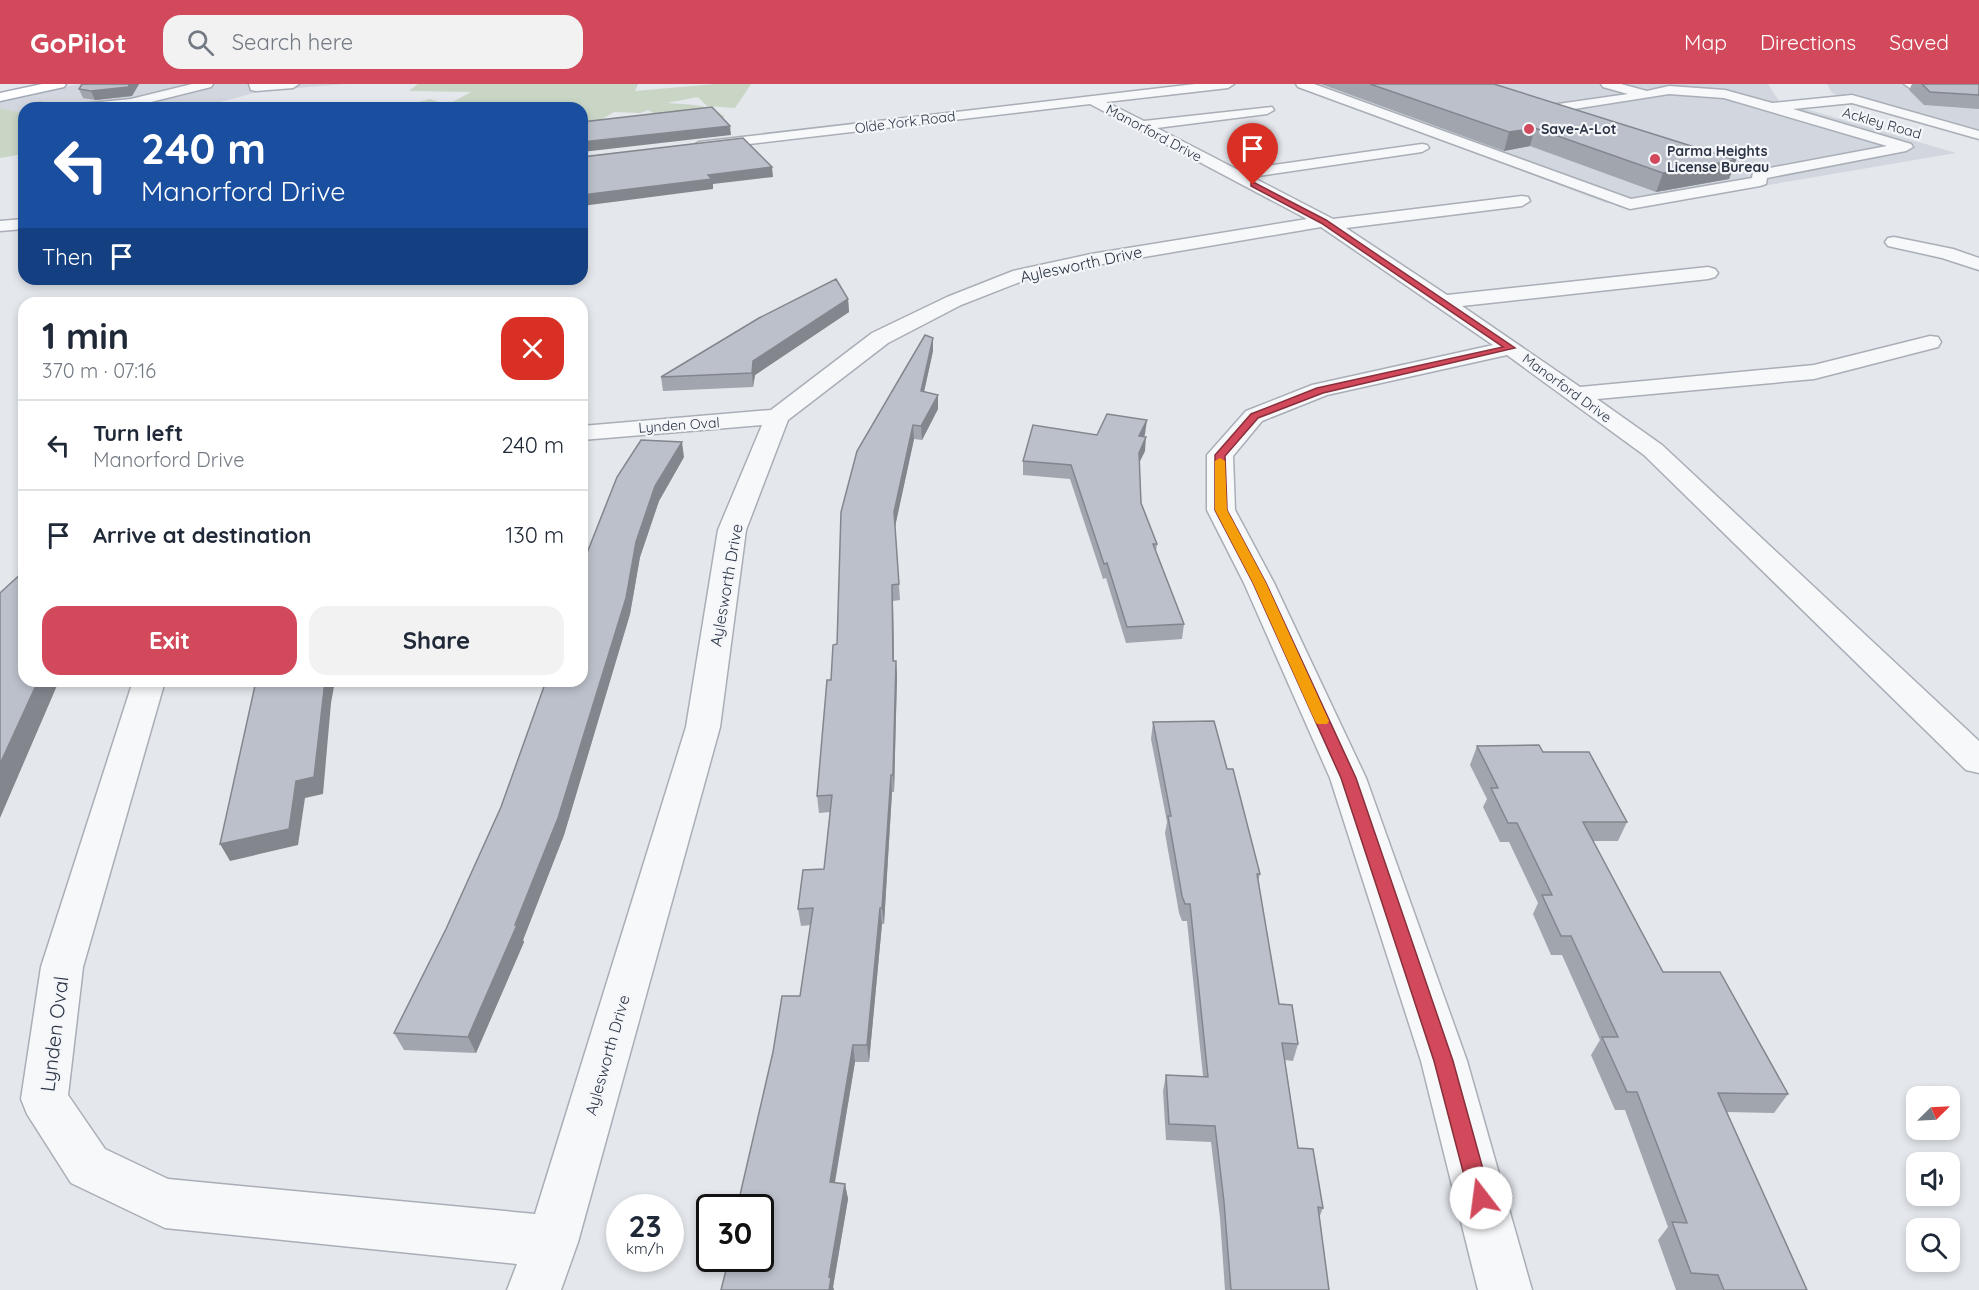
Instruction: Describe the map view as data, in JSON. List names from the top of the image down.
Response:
{
  "streets": {
    "street": [
      "Olde York Road",
      "Ackley Road",
      "Manorford Drive",
      "Aylesworth Drive",
      "Lynden Oval"
    ]
  },
  "crossings": [
    ["Olde York Road", "Manorford Drive"],
    ["Manorford Drive", "Aylesworth Drive"],
    ["Aylesworth Drive", "Lynden Oval"]
  ],
  "places": ["Save-A-Lot", "Parma Heights License Bureau"],
  "north": "top right",
  "page": {
    "header": "GoPilot",
    "search": "Search here",
    "nav": ["Map", "Directions", "Saved"],
    "turn": ["240 m", "Manorford Drive"],
    "then": "Then",
    "heading": ["1 min", "370 m · 07:16"],
    "list": [
      {
        "name": "Turn left",
        "note": "Manorford Drive",
        "value": "240 m"
      },
      {
        "name": "Arrive at destination",
        "value": "130 m"
      }
    ],
    "buttons": ["Exit", "Share"],
    "speed": "23 km/h",
    "limit": "30"
  }
}
